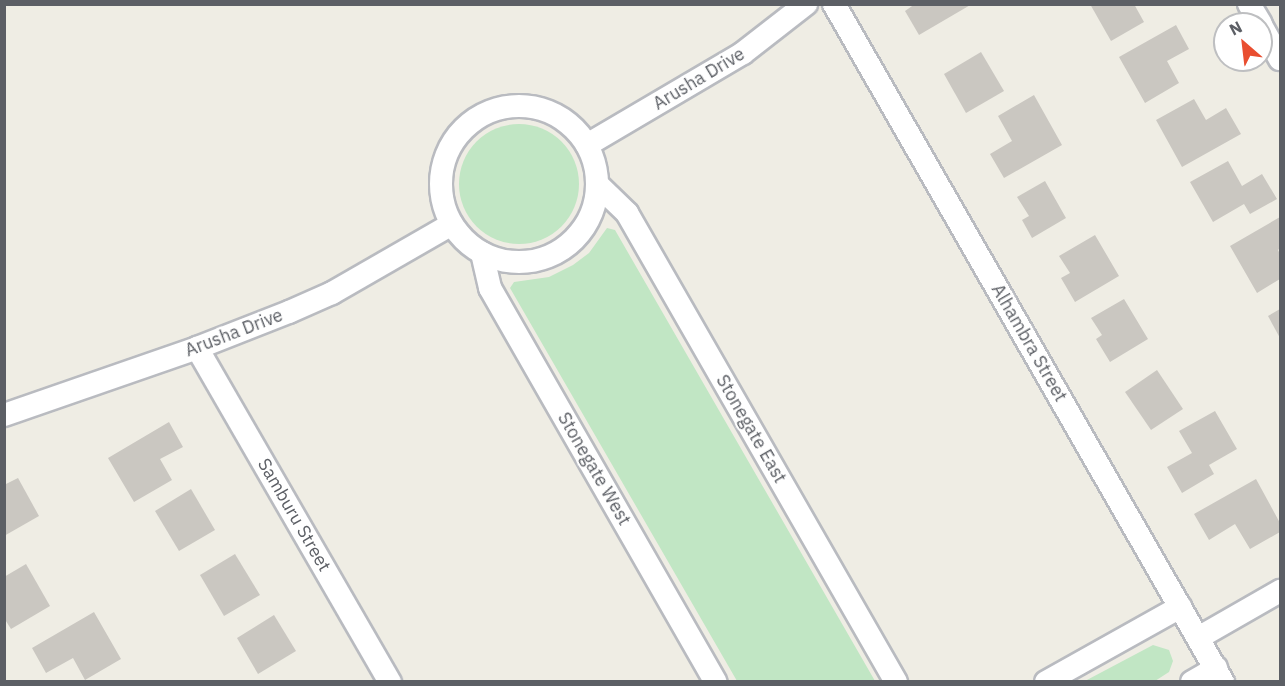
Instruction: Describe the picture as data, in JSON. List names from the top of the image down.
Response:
{
  "streets": {
    "street": [
      "Arusha Drive",
      "Alhambra Street",
      "Stonegate East",
      "Stonegate West",
      "Samburu Street"
    ]
  },
  "crossings": [
    ["Arusha Drive", "Stonegate East"],
    ["Arusha Drive", "Stonegate West"],
    ["Arusha Drive", "Samburu Street"],
    ["Stonegate East", "Stonegate West"]
  ],
  "north": "top left"
}
